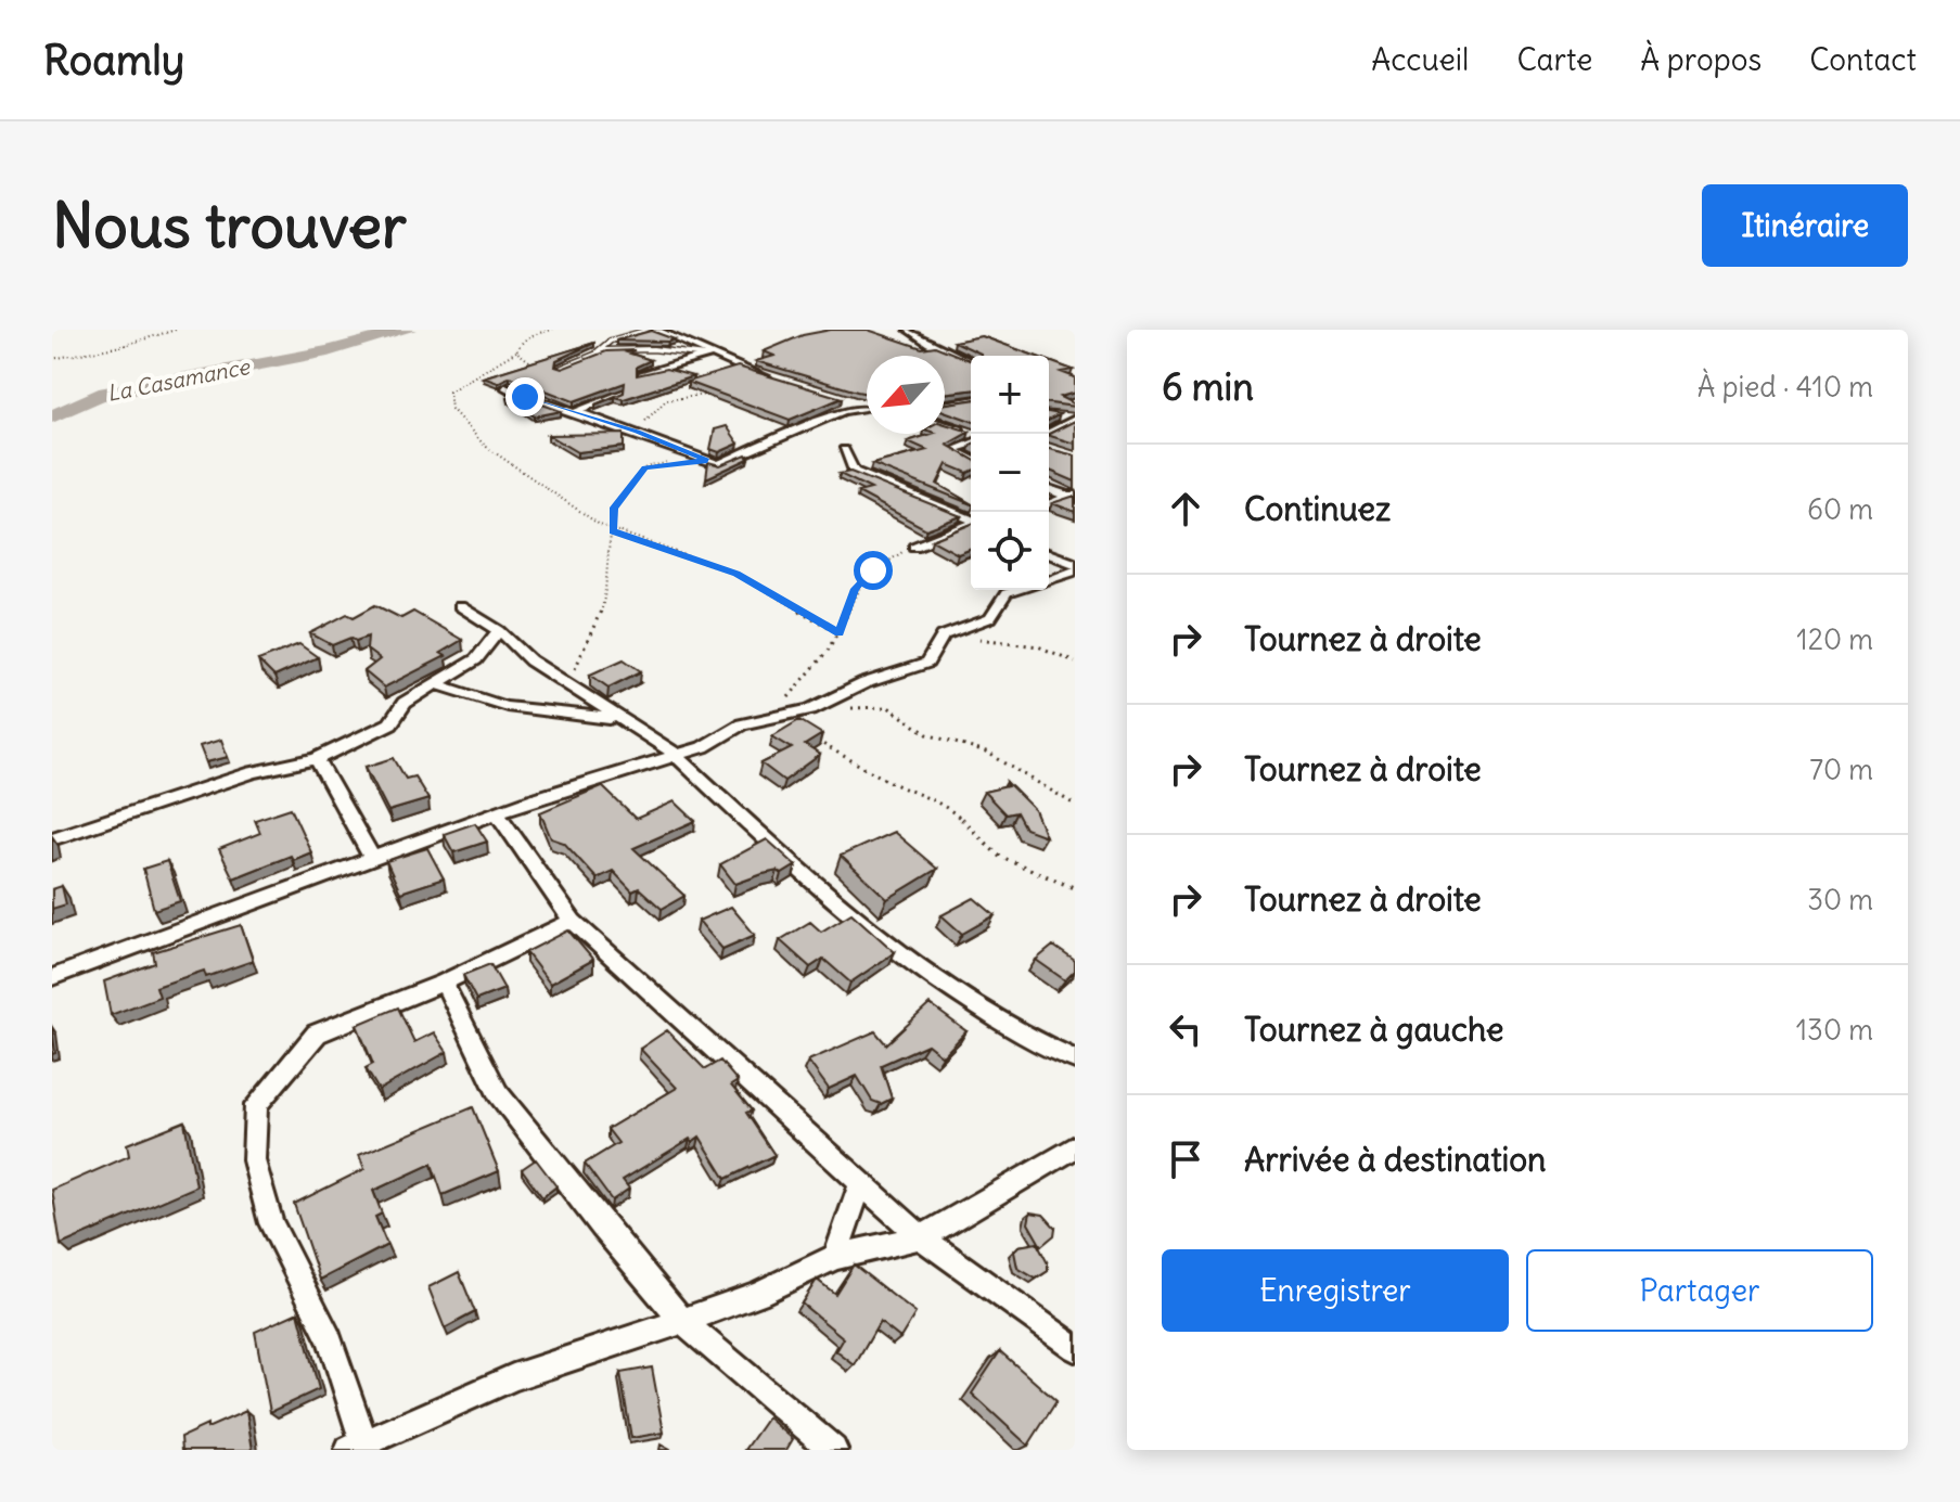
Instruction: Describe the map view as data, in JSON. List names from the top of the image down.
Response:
{
  "water": ["La Casamance"],
  "north": "bottom left",
  "page": {
    "header": "Roamly",
    "nav": [
      "Accueil",
      "Carte",
      "À propos",
      "Contact"
    ],
    "buttons": [
      "Itinéraire",
      ["Enregistrer", "Partager"]
    ],
    "title": "Nous trouver",
    "heading": ["6 min", "À pied · 410 m"],
    "map_buttons": ["+", "−"],
    "list": [
      ["Continuez", "60 m"],
      ["Tournez à droite", "120 m"],
      ["Tournez à droite", "70 m"],
      ["Tournez à droite", "30 m"],
      ["Tournez à gauche", "130 m"],
      "Arrivée à destination"
    ]
  }
}
